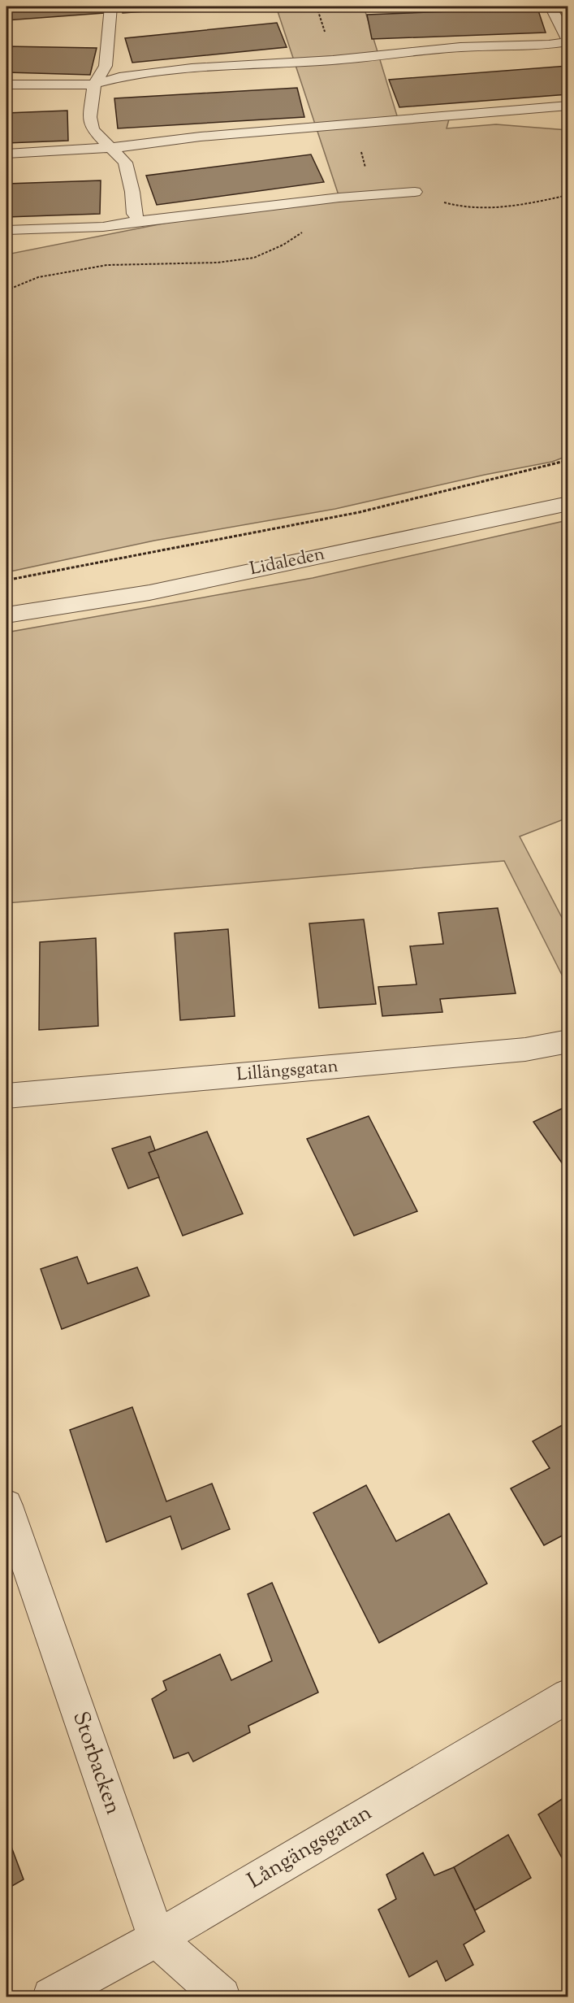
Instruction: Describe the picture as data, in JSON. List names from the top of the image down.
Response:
{
  "streets": {
    "street": [
      "Lidaleden",
      "Lillängsgatan",
      "Storbacken",
      "Långängsgatan"
    ]
  },
  "crossings": [
    ["Storbacken", "Långängsgatan"]
  ]
}
